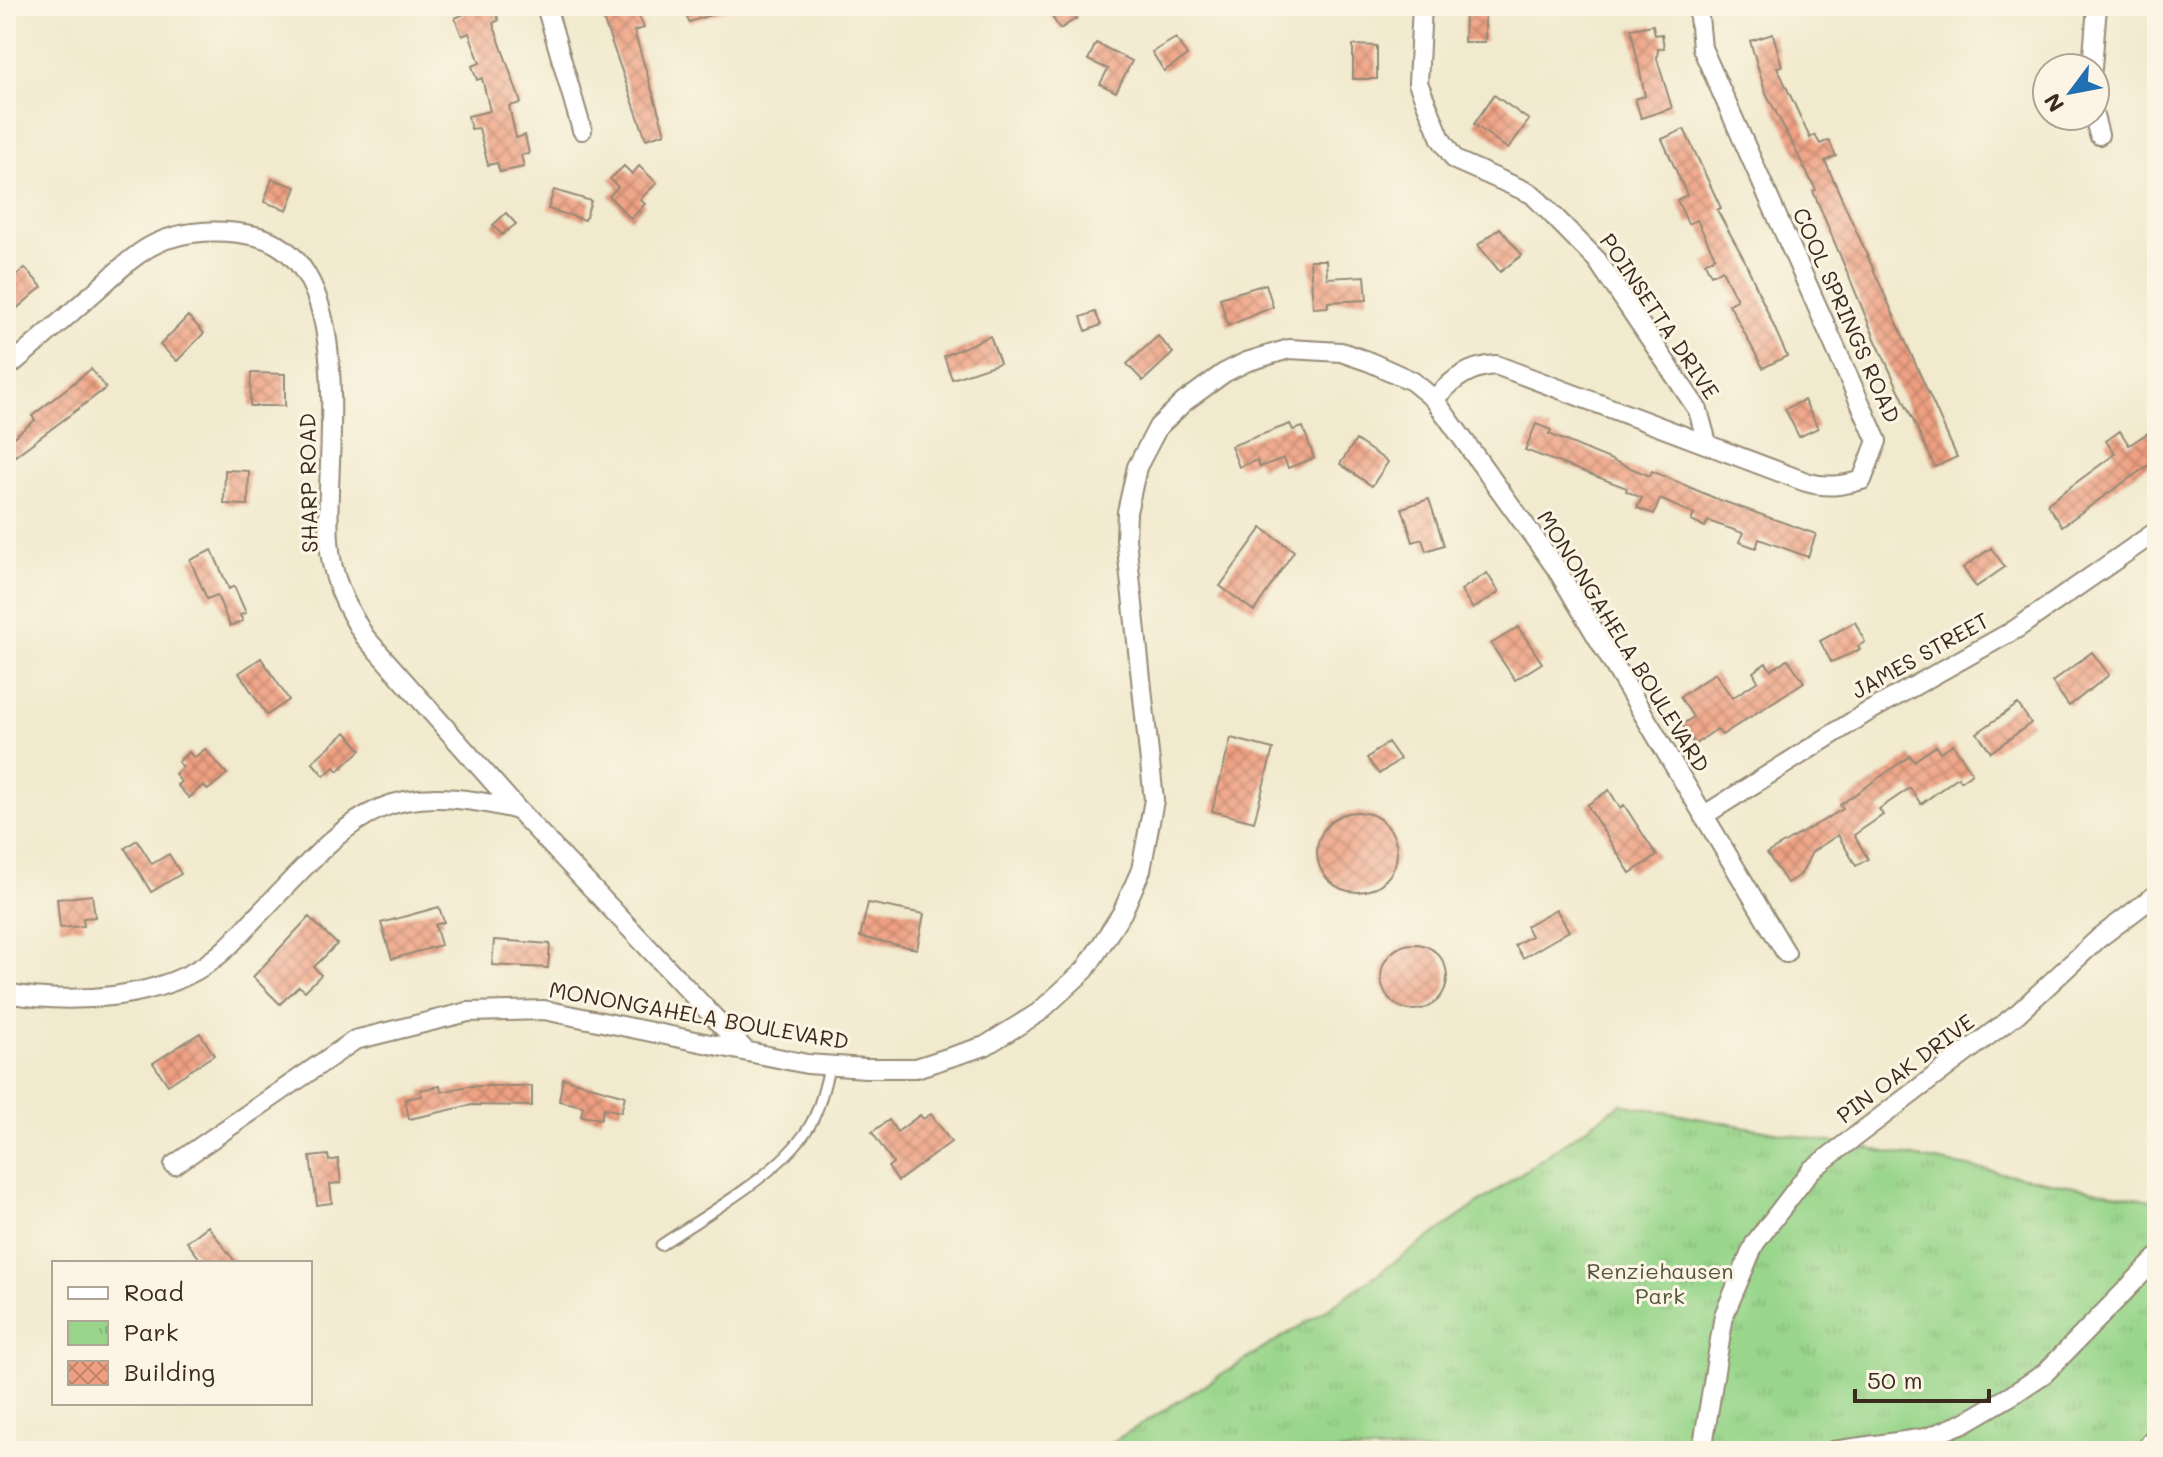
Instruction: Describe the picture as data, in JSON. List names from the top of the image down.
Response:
{
  "streets": {
    "street": [
      "COOL SPRINGS ROAD",
      "POINSETTA DRIVE",
      "SHARP ROAD",
      "MONONGAHELA BOULEVARD",
      "JAMES STREET",
      "PIN OAK DRIVE"
    ]
  },
  "crossings": [
    ["COOL SPRINGS ROAD", "POINSETTA DRIVE"],
    ["COOL SPRINGS ROAD", "MONONGAHELA BOULEVARD"],
    ["SHARP ROAD", "MONONGAHELA BOULEVARD"],
    ["MONONGAHELA BOULEVARD", "JAMES STREET"]
  ],
  "parks": ["Renziehausen Park"],
  "legend": ["Road", "Park", "Building"],
  "scale_bar": "50 m",
  "north": "bottom left"
}
